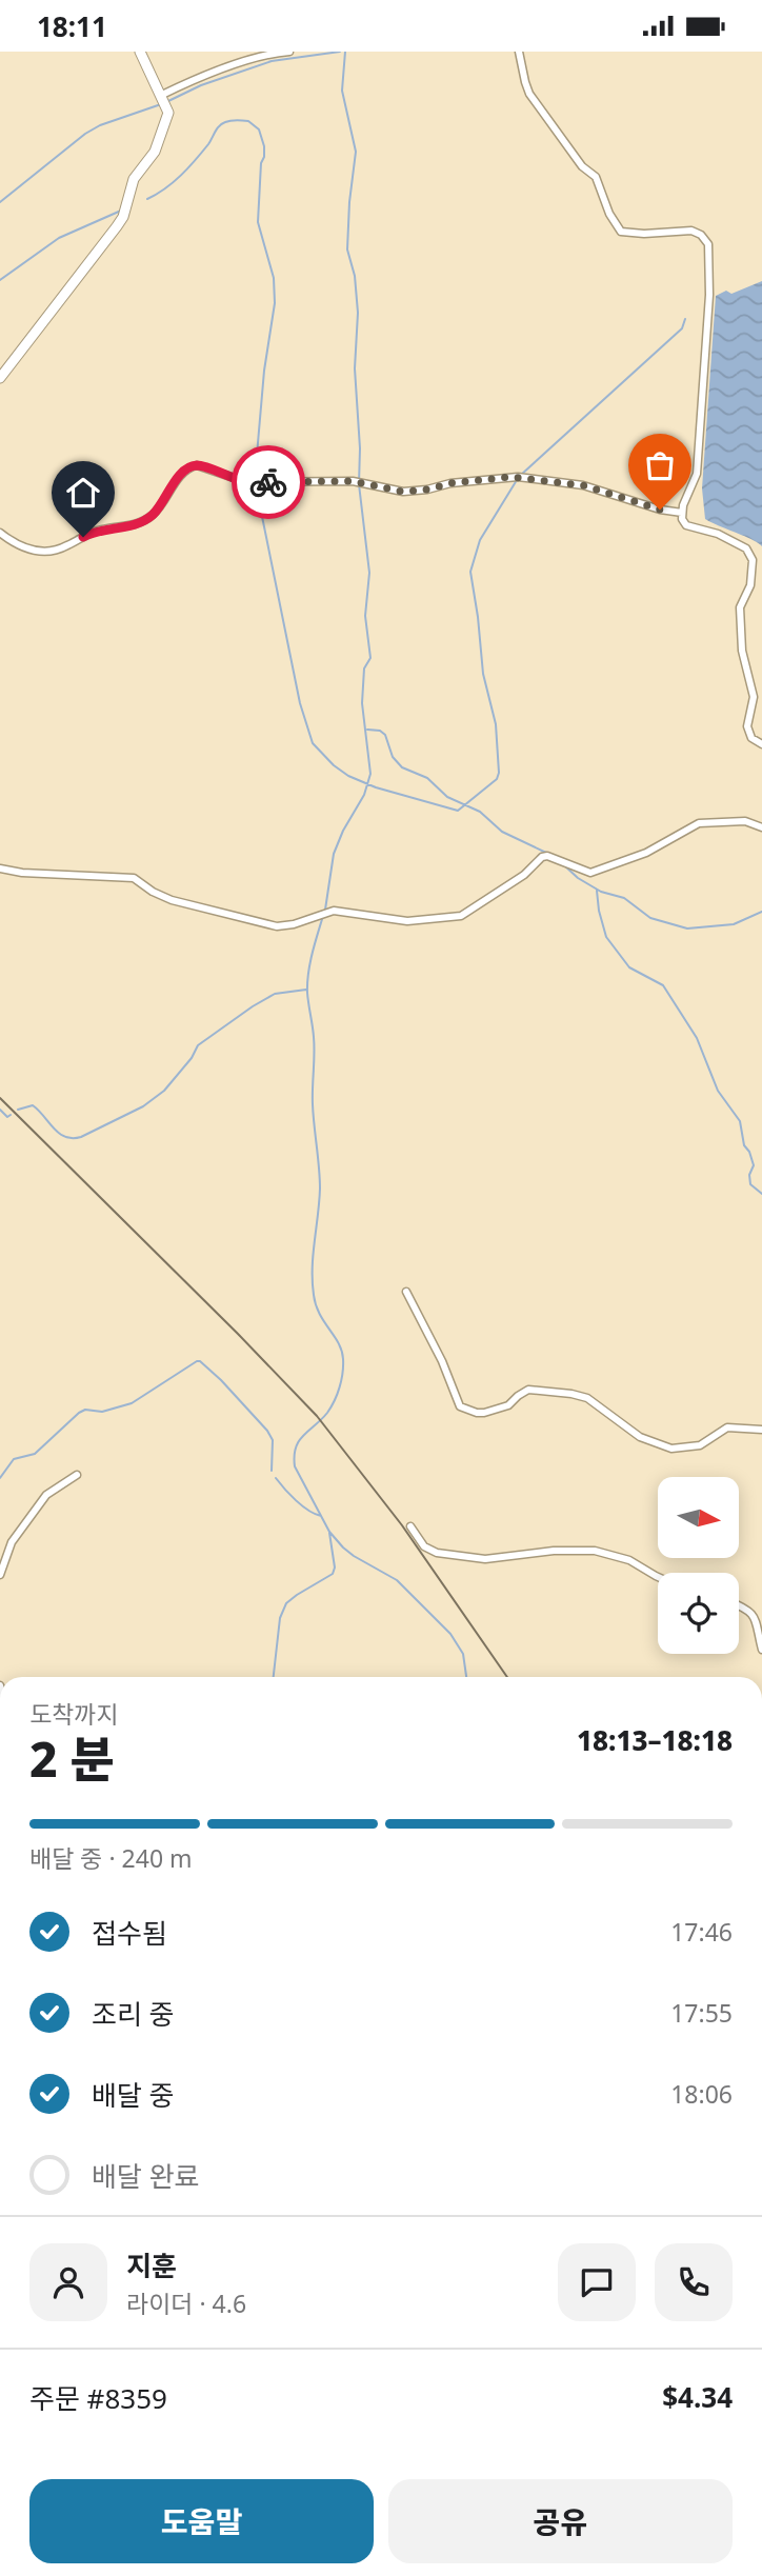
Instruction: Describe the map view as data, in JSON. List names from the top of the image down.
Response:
{
  "north": "right",
  "page": {
    "status": "18:11",
    "heading": ["2 분", "도착까지", "18:13–18:18"],
    "panel": [
      "지훈",
      "라이더 · 4.6",
      "주문 #8359",
      "$4.34"
    ],
    "bar": "배달 중 · 240 m",
    "list": [
      ["접수됨", "17:46"],
      ["조리 중", "17:55"],
      ["배달 중", "18:06"],
      "배달 완료"
    ],
    "buttons": ["도움말", "공유"]
  }
}
